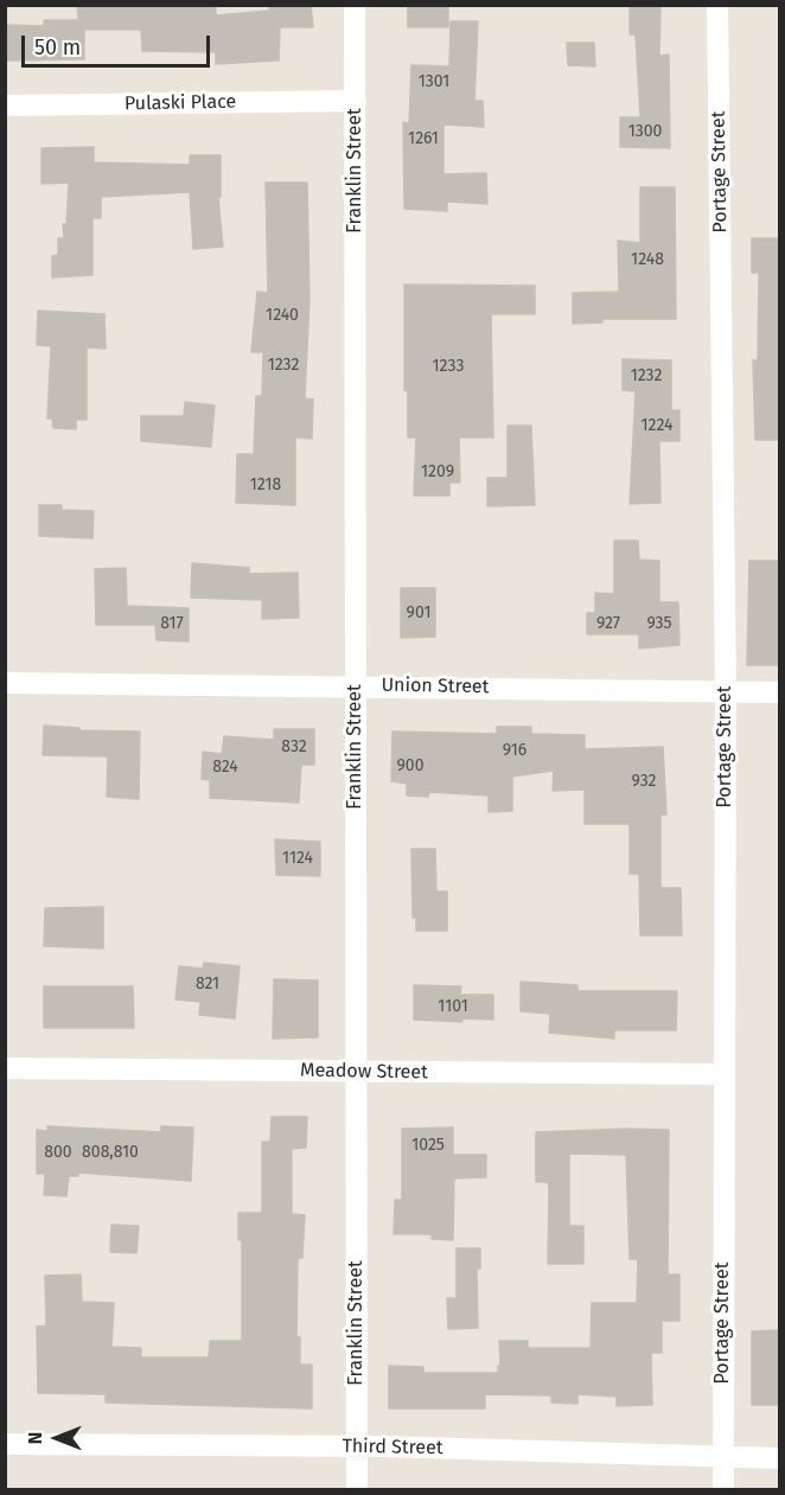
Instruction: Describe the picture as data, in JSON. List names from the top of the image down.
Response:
{
  "streets": {
    "street": [
      "Pulaski Place",
      "Franklin Street",
      "Portage Street",
      "Union Street",
      "Meadow Street",
      "Third Street"
    ]
  },
  "crossings": [
    ["Pulaski Place", "Franklin Street"],
    ["Franklin Street", "Union Street"],
    ["Franklin Street", "Meadow Street"],
    ["Franklin Street", "Third Street"],
    ["Portage Street", "Union Street"],
    ["Portage Street", "Meadow Street"],
    ["Portage Street", "Third Street"]
  ],
  "house_numbers": [
    "1301",
    "1300",
    "1261",
    "1248",
    "1240",
    "1232",
    "1233",
    "1232",
    "1224",
    "1209",
    "1218",
    "901",
    "817",
    "927",
    "935",
    "832",
    "916",
    "900",
    "824",
    "932",
    "1124",
    "821",
    "1101",
    "1025",
    "800",
    "808,810"
  ],
  "scale_bar": "50 m",
  "north": "left"
}
